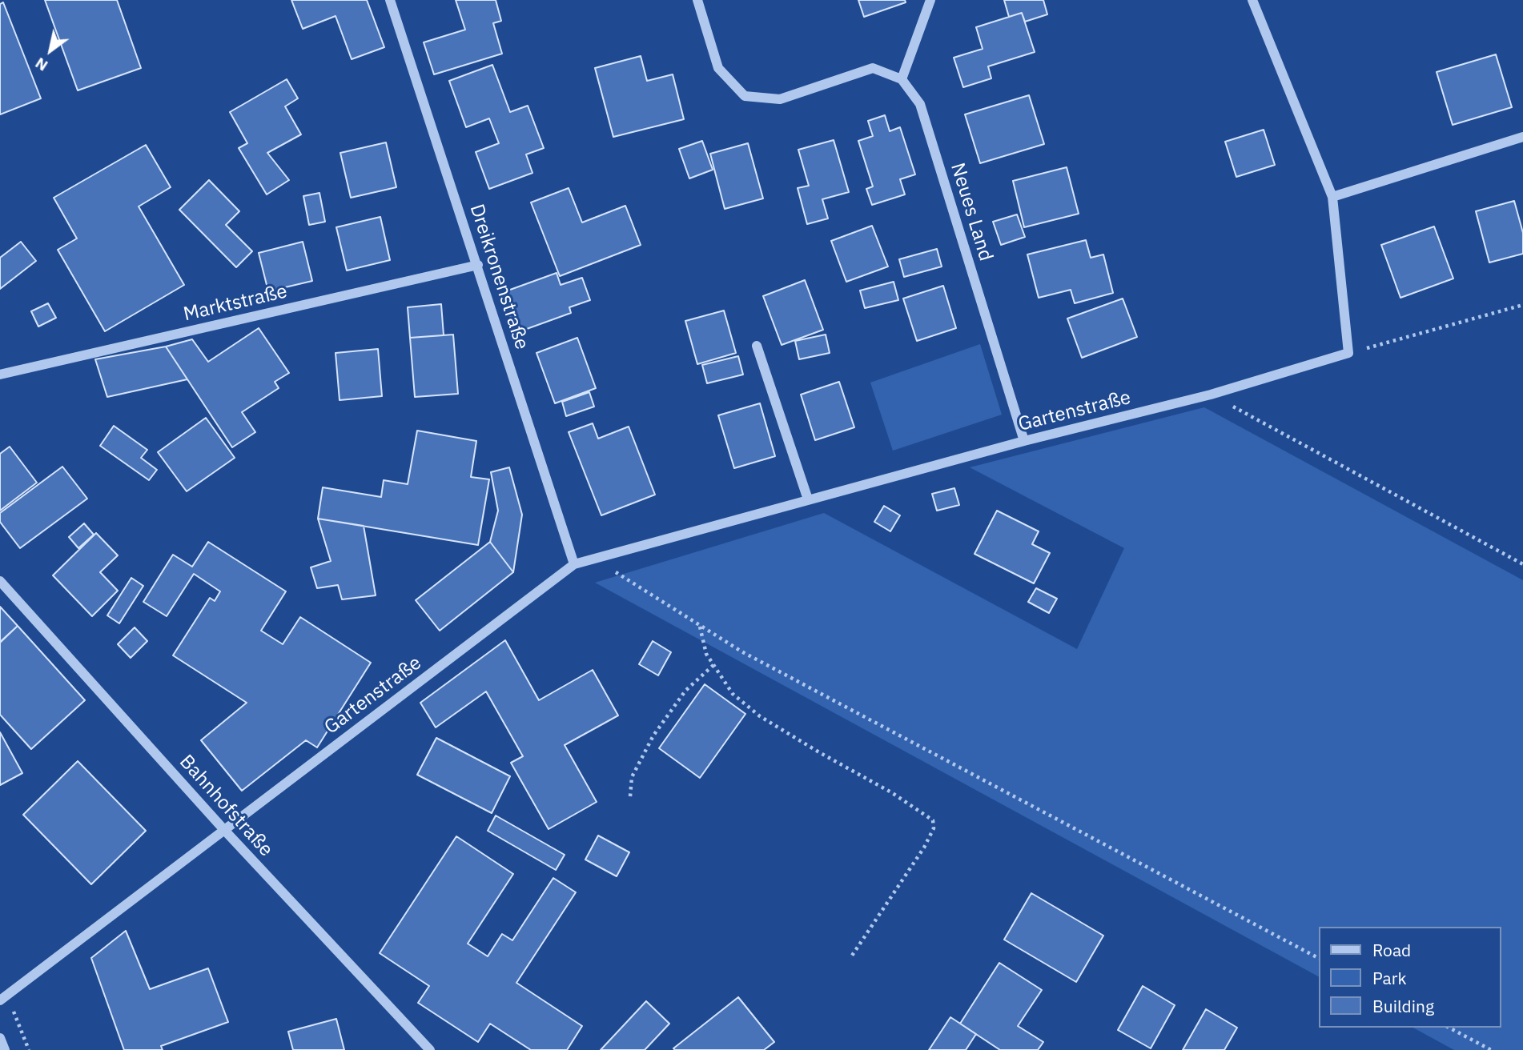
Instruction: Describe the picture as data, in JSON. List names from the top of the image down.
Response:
{
  "streets": {
    "street": [
      "Neues Land",
      "Dreikronenstraße",
      "Marktstraße",
      "Gartenstraße",
      "Bahnhofstraße"
    ]
  },
  "crossings": [
    ["Neues Land", "Gartenstraße"],
    ["Dreikronenstraße", "Marktstraße"],
    ["Dreikronenstraße", "Gartenstraße"],
    ["Gartenstraße", "Bahnhofstraße"]
  ],
  "legend": ["Road", "Park", "Building"],
  "north": "bottom left"
}
